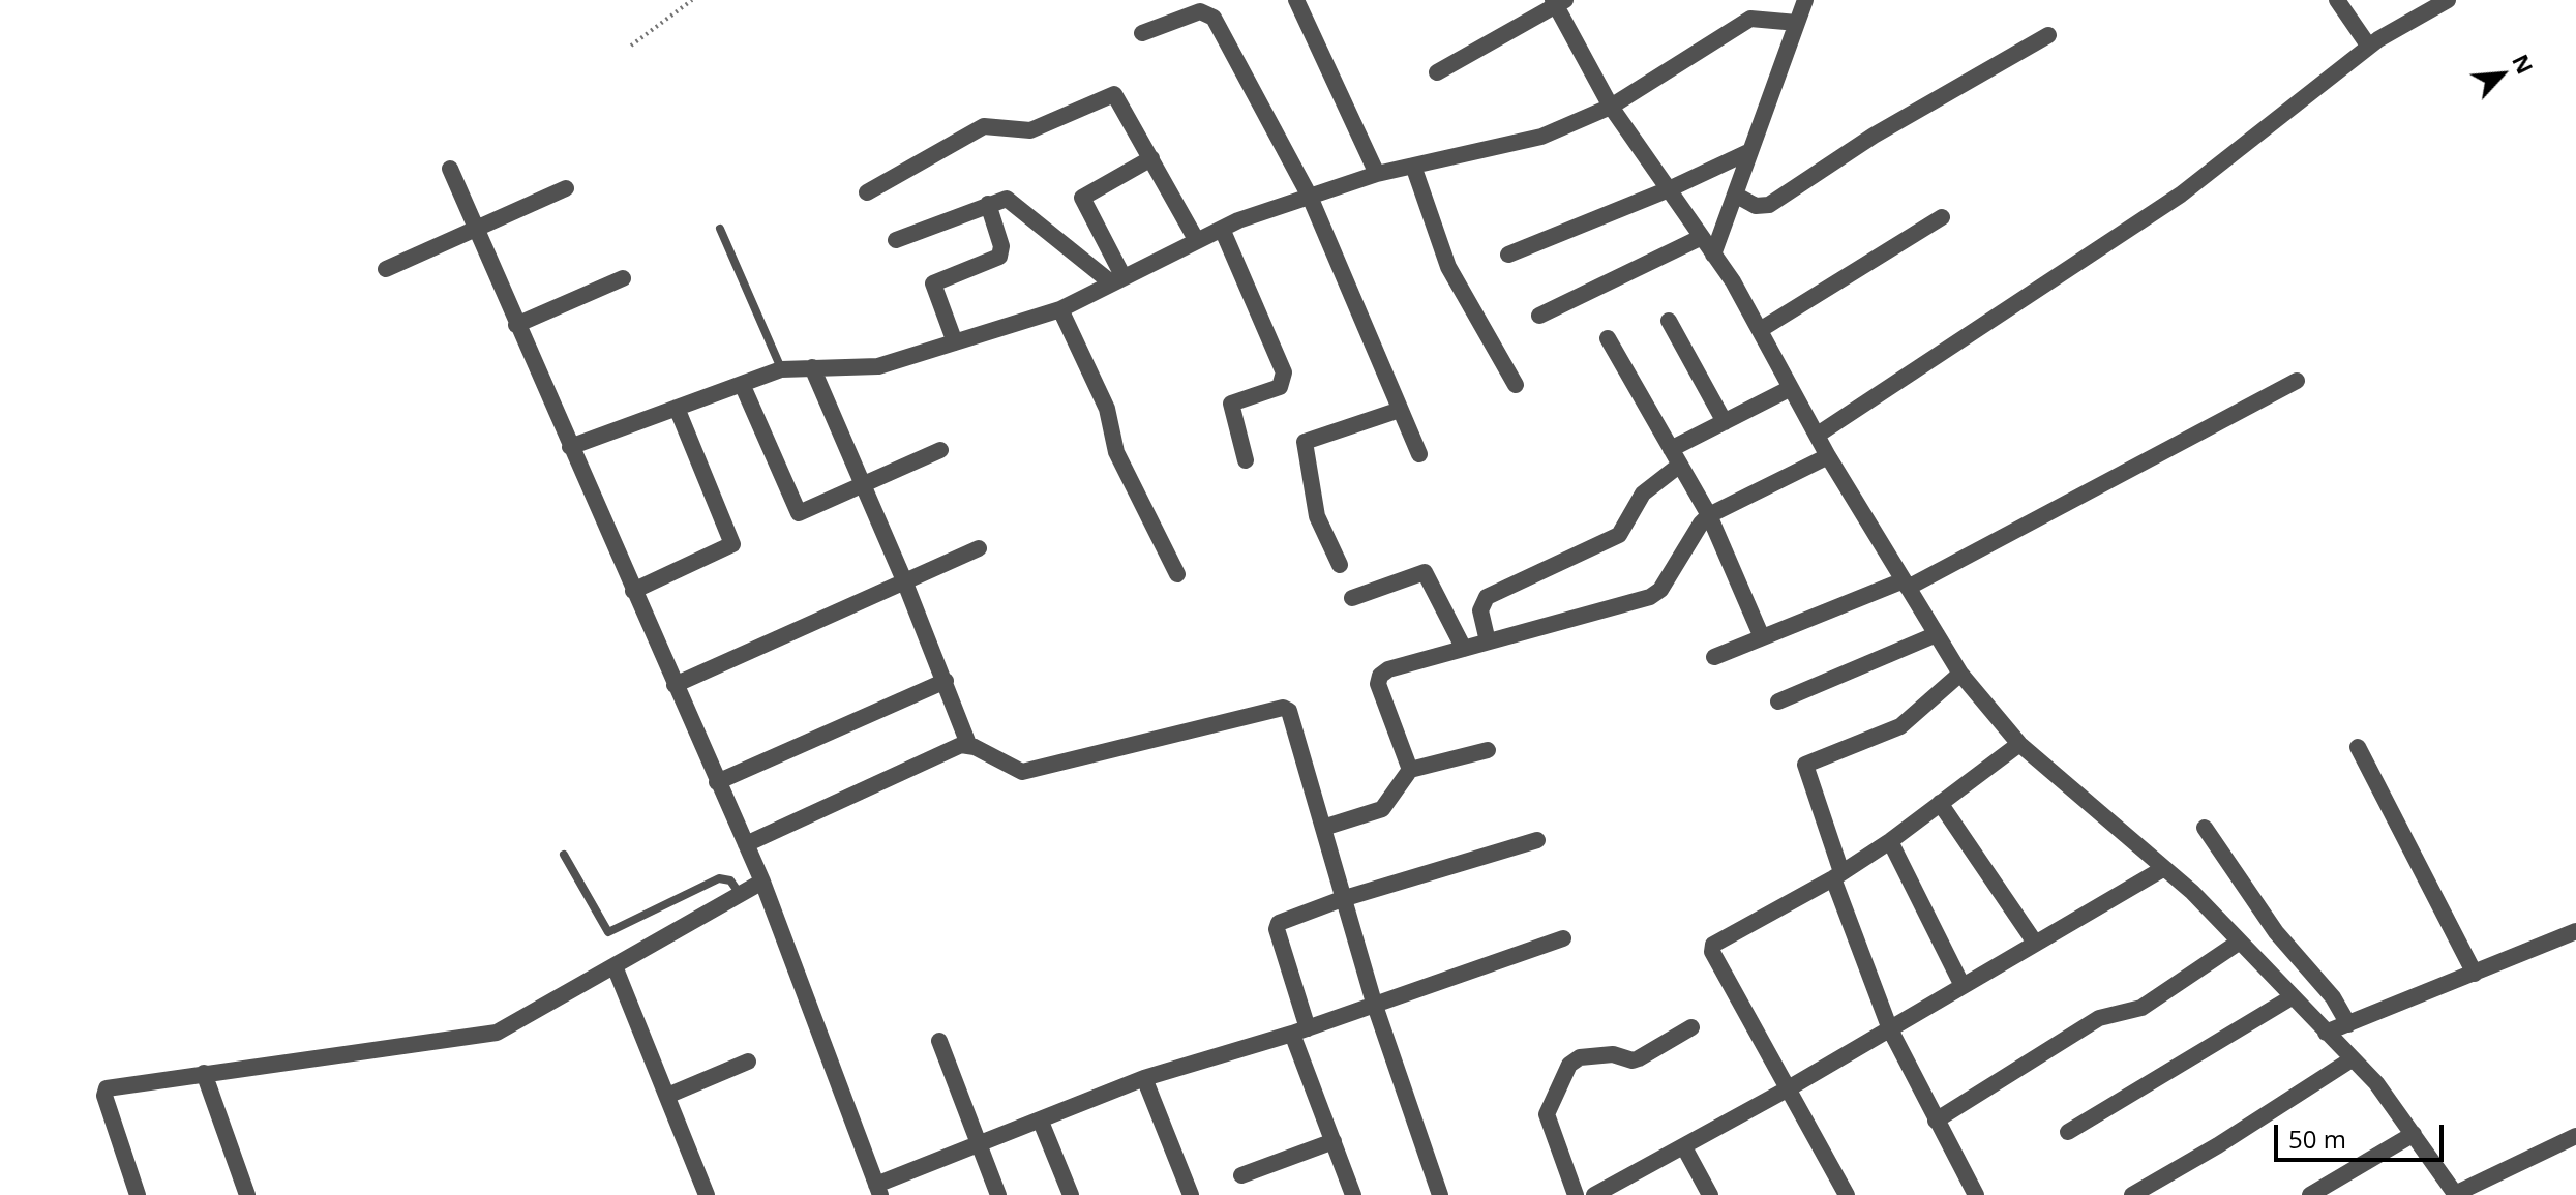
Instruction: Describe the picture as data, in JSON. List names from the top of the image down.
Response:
{
  "scale_bar": "50 m",
  "north": "top right"
}
